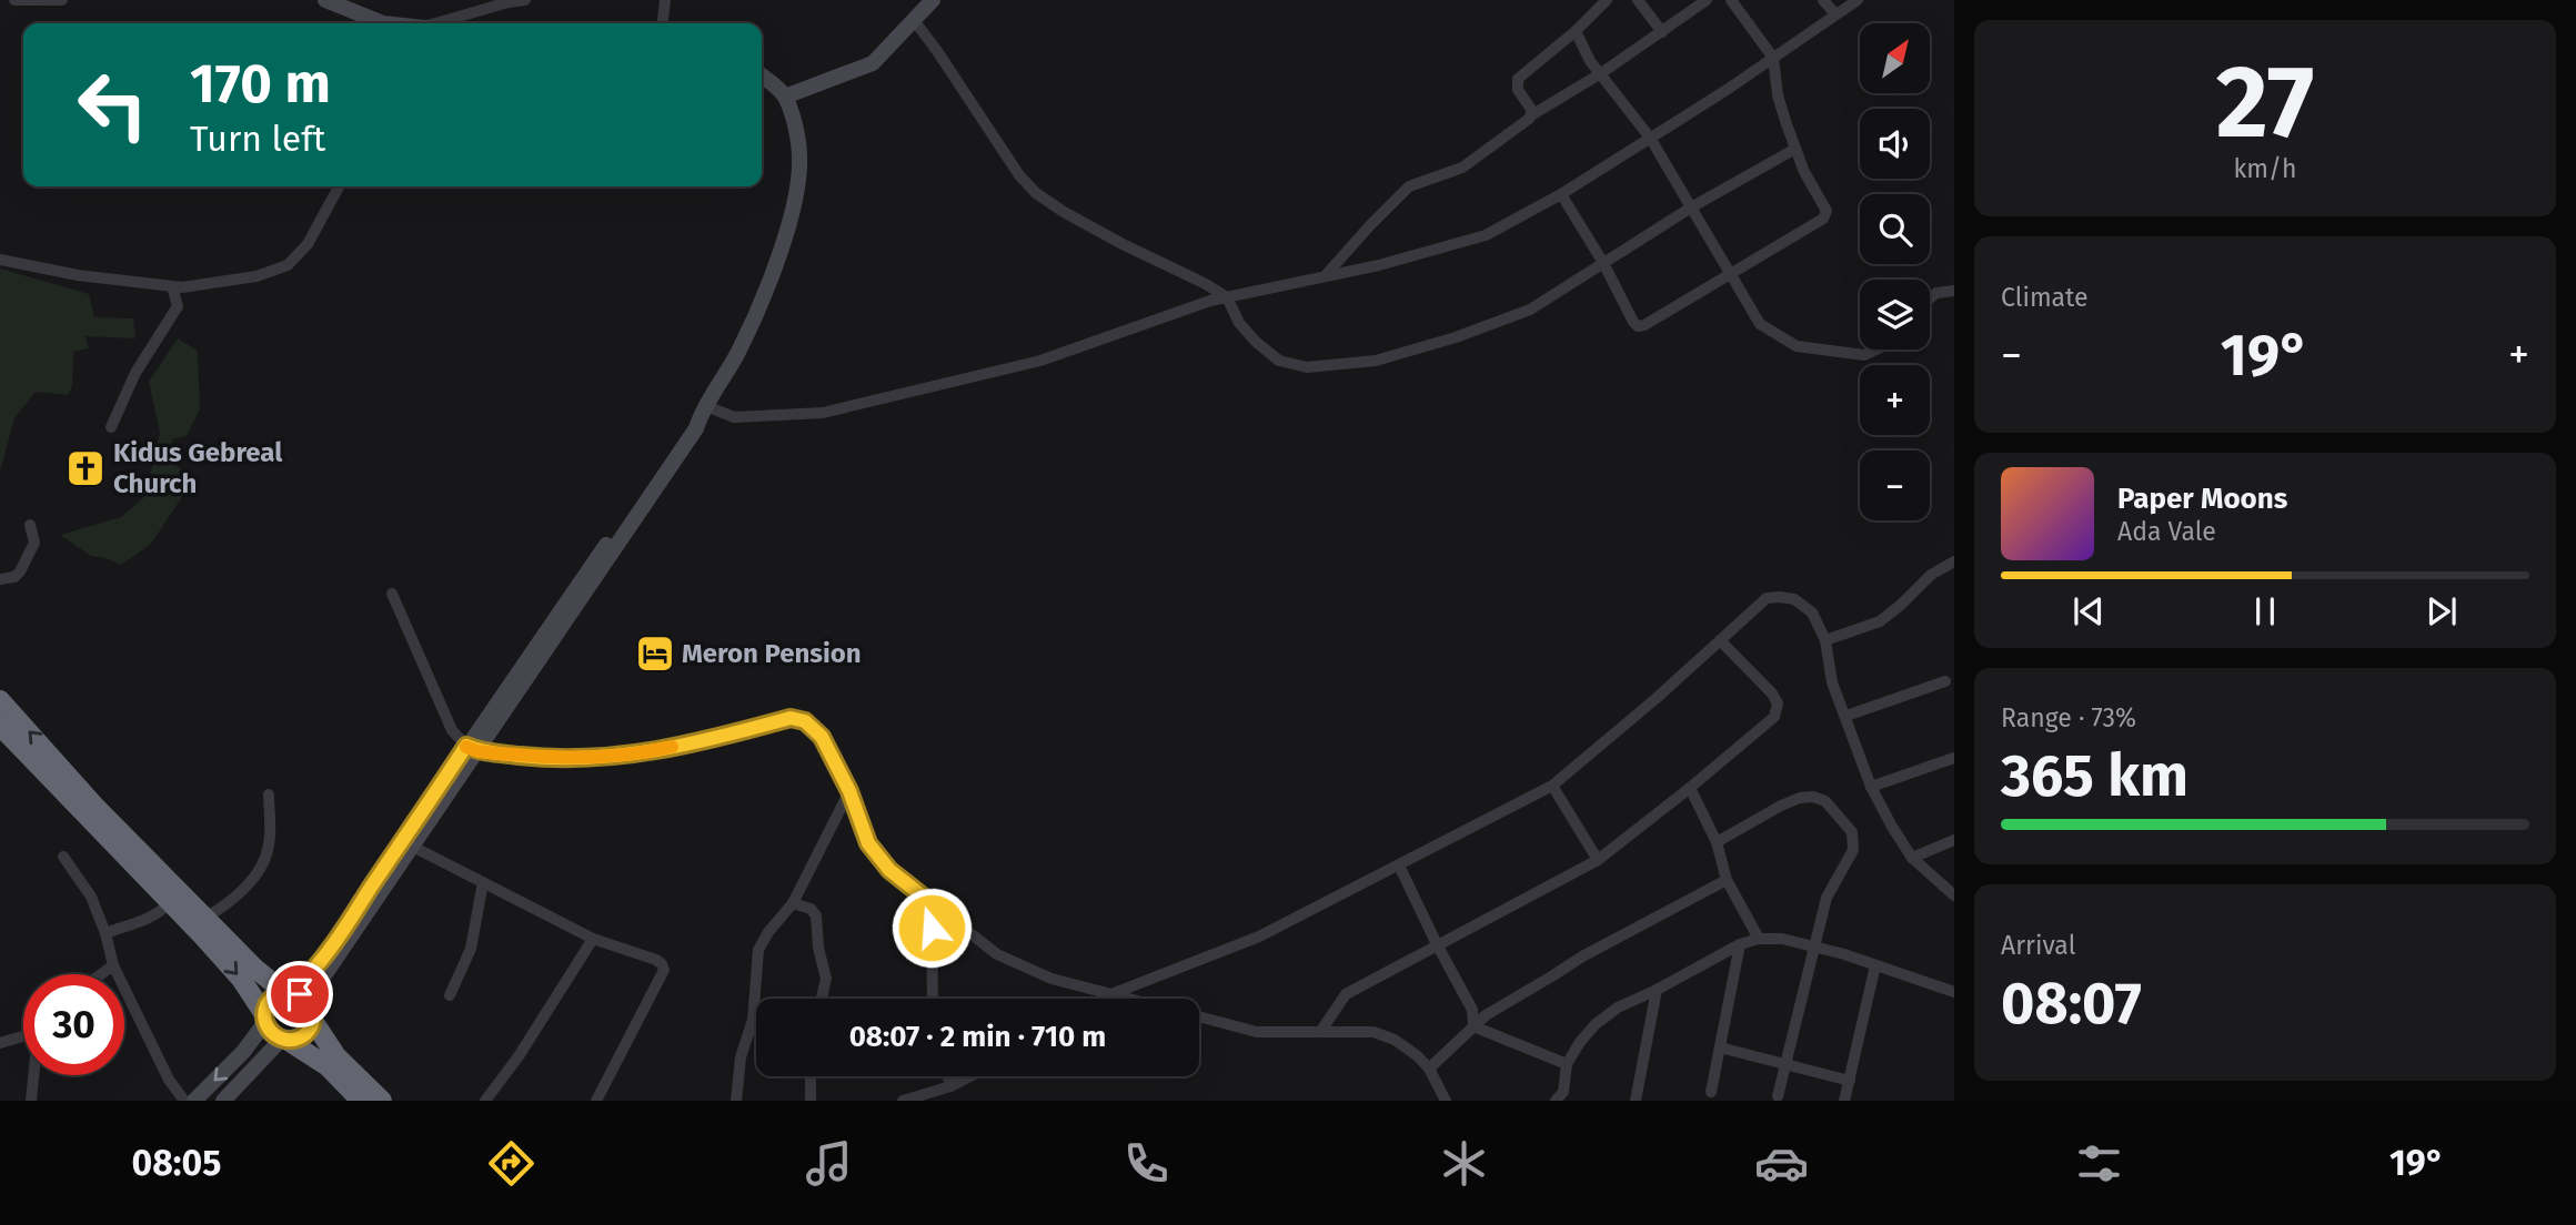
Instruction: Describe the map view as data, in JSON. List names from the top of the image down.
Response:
{
  "places": {
    "church": ["Kidus Gebreal Church"],
    "hotel": ["Meron Pension"]
  },
  "north": "top right",
  "page": {
    "tile": [
      ["27", "km/h"],
      "Climate",
      ["Range · 73%", "365 km"],
      ["Arrival", "08:07"]
    ],
    "map_buttons": ["+", "−"],
    "turn": ["170 m", "Turn left"],
    "heat": ["−", "19°", "+"],
    "song": ["Paper Moons", "Ada Vale"],
    "limit": "30",
    "trip": "08:07 · 2 min · 710 m",
    "tabs": ["08:05", "19°"]
  }
}
